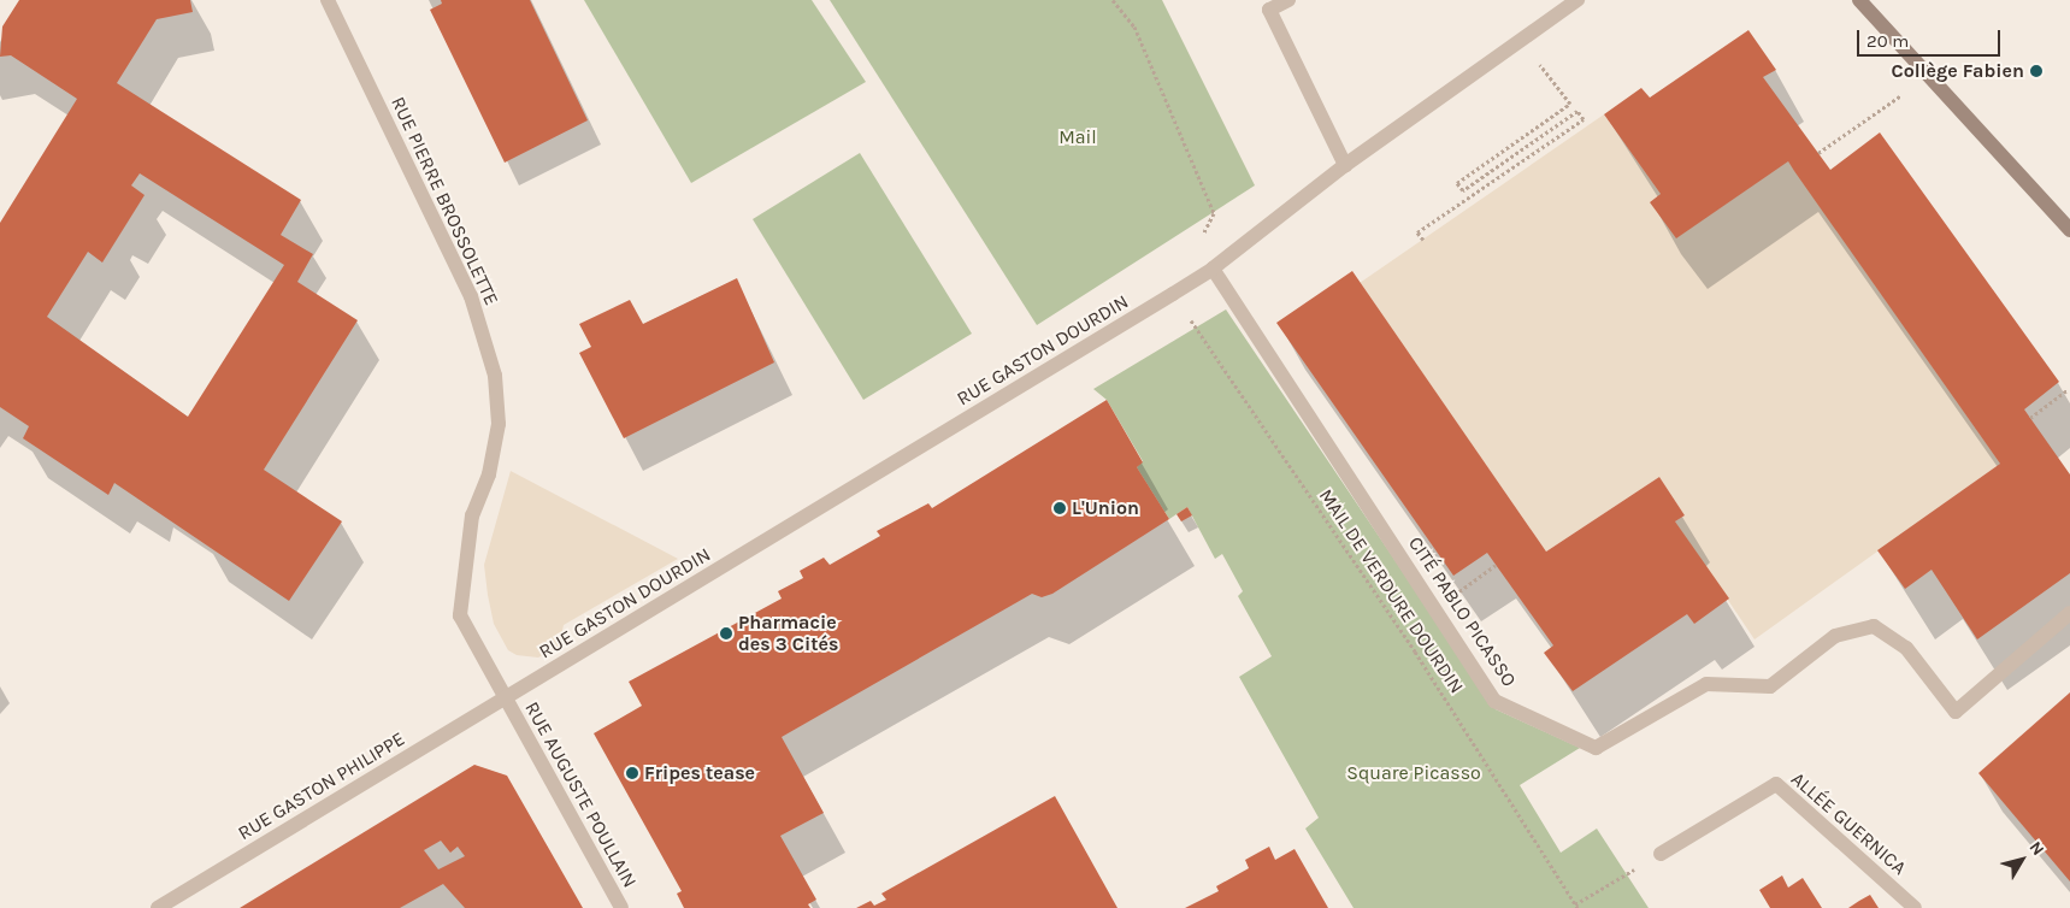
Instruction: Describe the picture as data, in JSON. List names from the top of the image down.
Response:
{
  "streets": {
    "street": [
      "RUE PIERRE BROSSOLETTE",
      "RUE GASTON DOURDIN",
      "CITÉ PABLO PICASSO",
      "RUE GASTON PHILIPPE",
      "RUE AUGUSTE POULLAIN",
      "ALLÉE GUERNICA"
    ],
    "path": ["MAIL DE VERDURE DOURDIN"]
  },
  "crossings": [
    ["RUE PIERRE BROSSOLETTE", "RUE GASTON DOURDIN"],
    ["RUE PIERRE BROSSOLETTE", "RUE GASTON PHILIPPE"],
    ["RUE PIERRE BROSSOLETTE", "RUE AUGUSTE POULLAIN"],
    ["RUE GASTON DOURDIN", "MAIL DE VERDURE DOURDIN"],
    ["RUE GASTON DOURDIN", "CITÉ PABLO PICASSO"],
    ["RUE GASTON DOURDIN", "RUE GASTON PHILIPPE"],
    ["RUE GASTON DOURDIN", "RUE AUGUSTE POULLAIN"],
    ["RUE GASTON PHILIPPE", "RUE AUGUSTE POULLAIN"]
  ],
  "parks": ["Mail", "Square Picasso"],
  "places": [
    "Collège Fabien",
    "L'Union",
    "Pharmacie des 3 Cités",
    "Fripes tease"
  ],
  "scale_bar": "20 m",
  "north": "top right"
}
